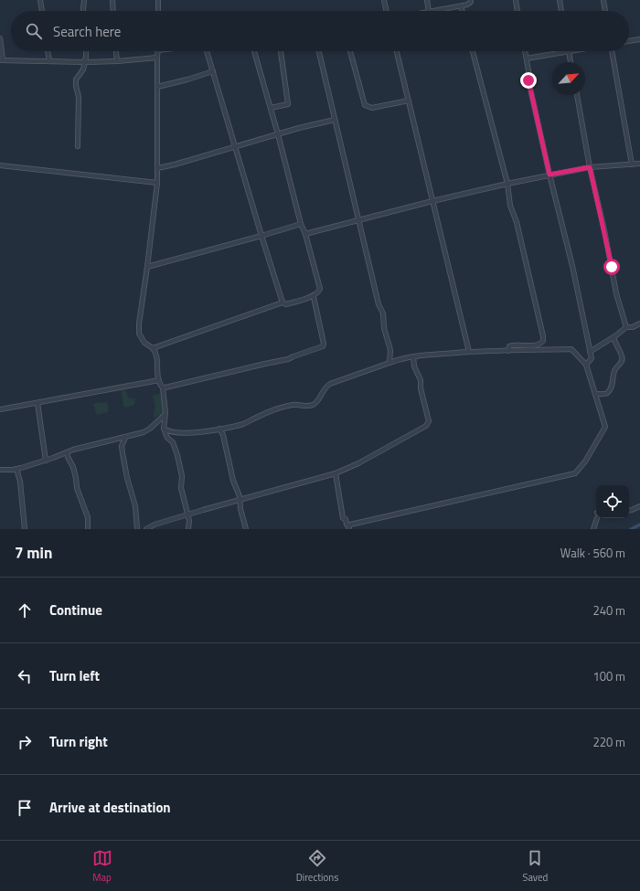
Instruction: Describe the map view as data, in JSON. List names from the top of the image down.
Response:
{
  "north": "top right",
  "page": {
    "search": "Search here",
    "heading": ["7 min", "Walk · 560 m"],
    "list": [
      ["Continue", "240 m"],
      ["Turn left", "100 m"],
      ["Turn right", "220 m"],
      "Arrive at destination"
    ],
    "nav": ["Map", "Directions", "Saved"]
  }
}
